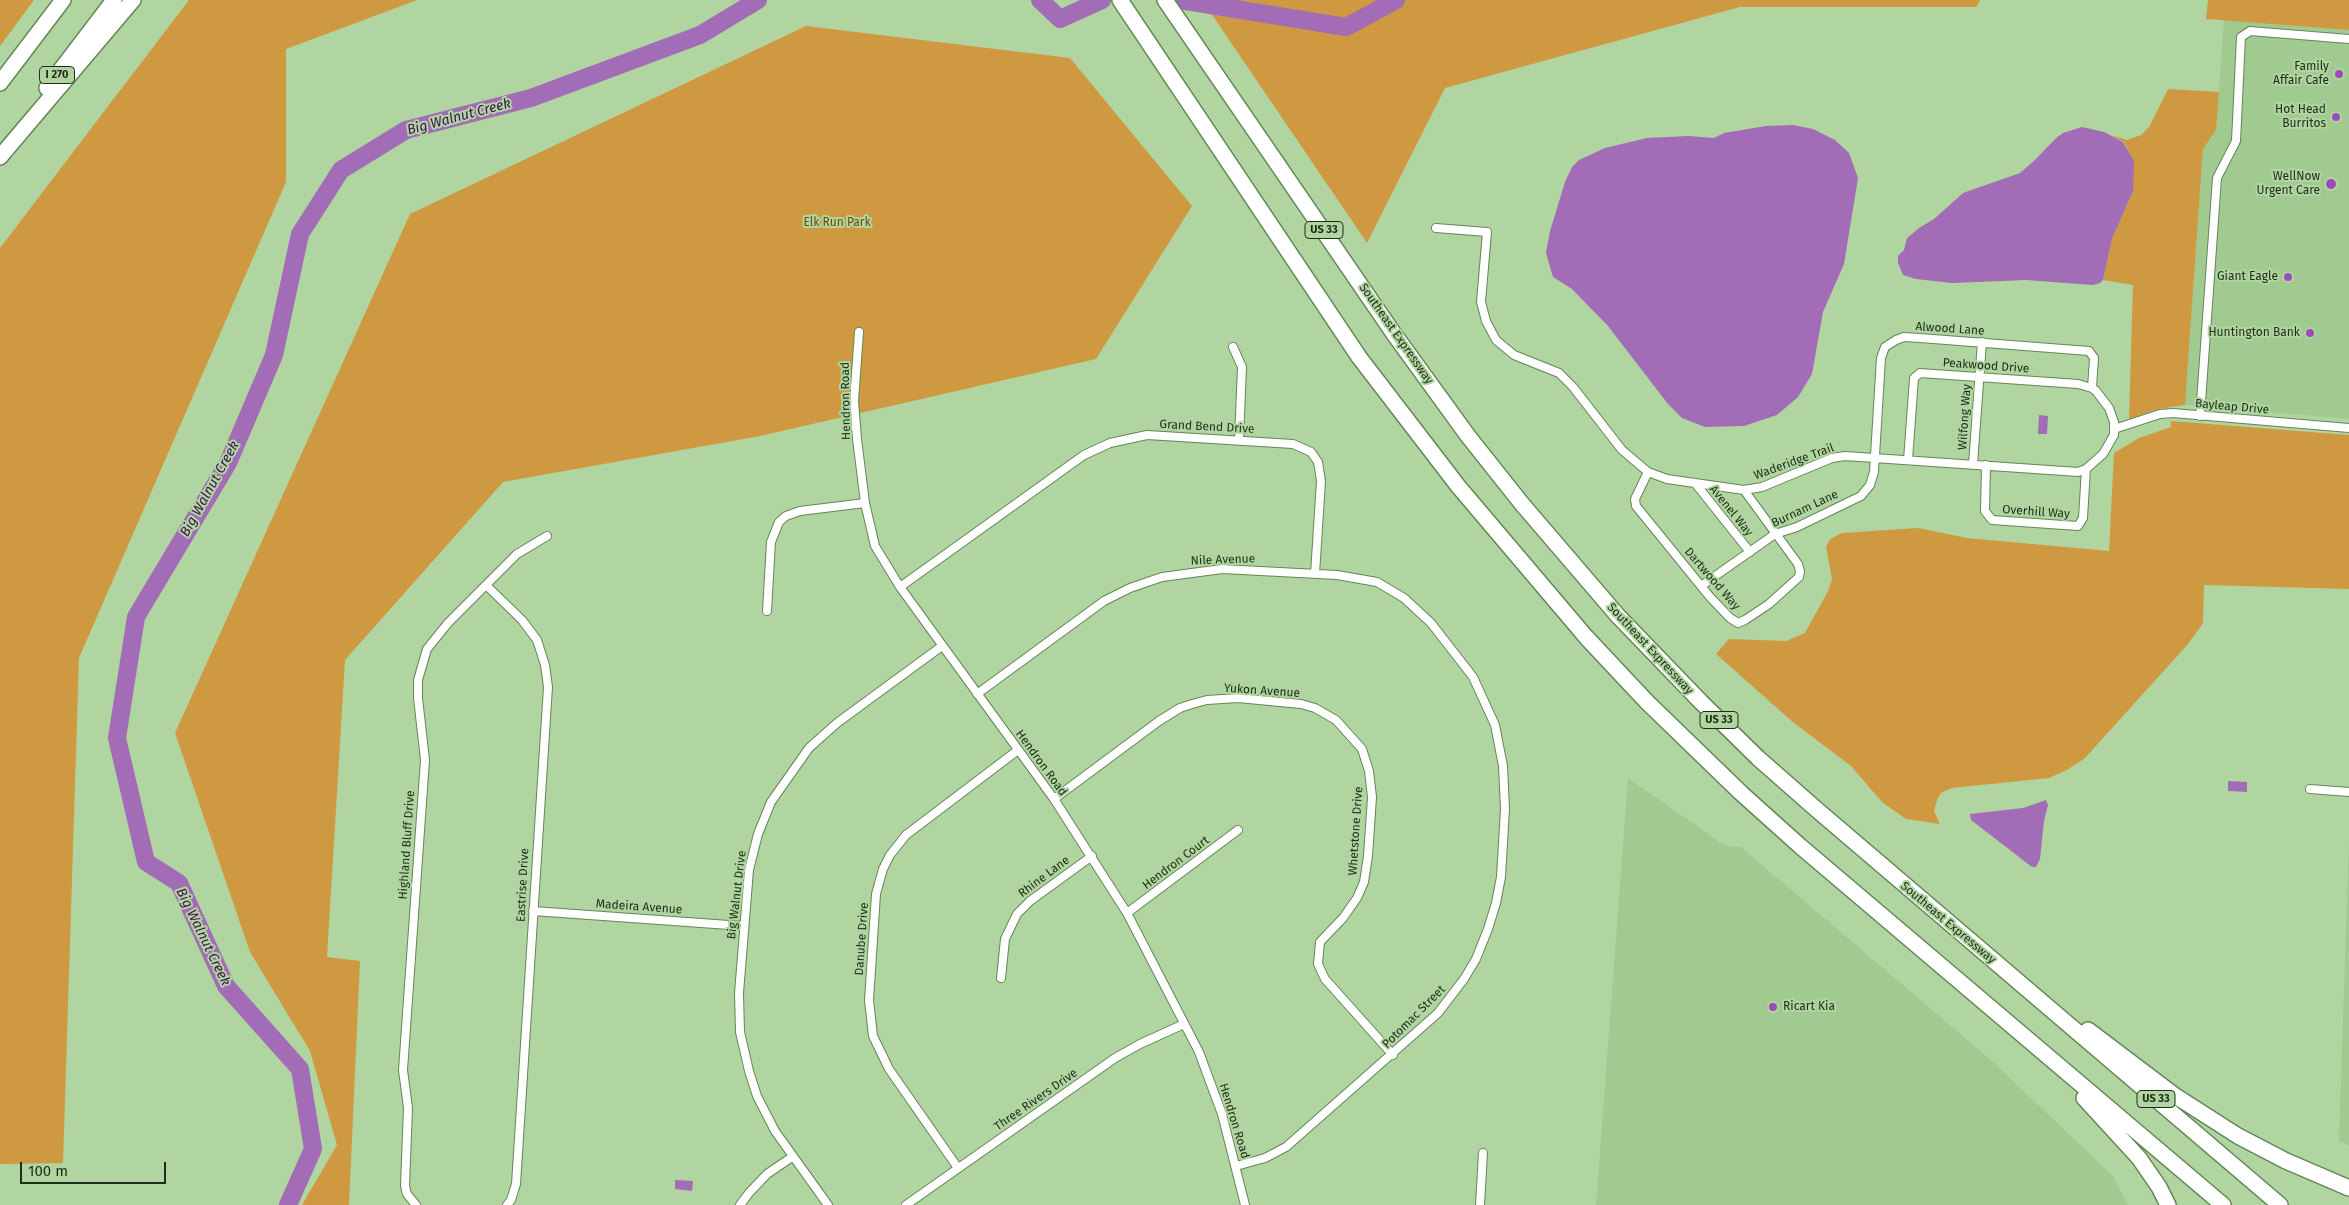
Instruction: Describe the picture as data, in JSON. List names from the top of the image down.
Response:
{
  "streets": {
    "highway": ["I 270", "US 33", "Southeast Expressway"],
    "street": [
      "Alwood Lane",
      "Peakwood Drive",
      "Hendron Road",
      "Bayleap Drive",
      "Wilfong Way",
      "Grand Bend Drive",
      "Waderidge Trail",
      "Burnam Lane",
      "Avenel Way",
      "Overhill Way",
      "Nile Avenue",
      "Dartwood Way",
      "Yukon Avenue",
      "Whetstone Drive",
      "Highland Bluff Drive",
      "Hendron Court",
      "Rhine Lane",
      "Eastrise Drive",
      "Big Walnut Drive",
      "Madeira Avenue",
      "Danube Drive",
      "Potomac Street",
      "Three Rivers Drive"
    ]
  },
  "crossings": [
    ["Alwood Lane", "Peakwood Drive"],
    ["Alwood Lane", "Wilfong Way"],
    ["Alwood Lane", "Waderidge Trail"],
    ["Alwood Lane", "Burnam Lane"],
    ["Peakwood Drive", "Wilfong Way"],
    ["Peakwood Drive", "Waderidge Trail"],
    ["Hendron Road", "Grand Bend Drive"],
    ["Hendron Road", "Nile Avenue"],
    ["Hendron Road", "Yukon Avenue"],
    ["Hendron Road", "Hendron Court"],
    ["Hendron Road", "Rhine Lane"],
    ["Hendron Road", "Big Walnut Drive"],
    ["Hendron Road", "Danube Drive"],
    ["Hendron Road", "Potomac Street"],
    ["Hendron Road", "Three Rivers Drive"],
    ["Wilfong Way", "Waderidge Trail"],
    ["Grand Bend Drive", "Nile Avenue"],
    ["Waderidge Trail", "Burnam Lane"],
    ["Waderidge Trail", "Avenel Way"],
    ["Waderidge Trail", "Overhill Way"],
    ["Waderidge Trail", "Dartwood Way"],
    ["Burnam Lane", "Avenel Way"],
    ["Burnam Lane", "Dartwood Way"],
    ["Nile Avenue", "Potomac Street"],
    ["Yukon Avenue", "Whetstone Drive"],
    ["Whetstone Drive", "Potomac Street"],
    ["Highland Bluff Drive", "Eastrise Drive"],
    ["Eastrise Drive", "Madeira Avenue"],
    ["Big Walnut Drive", "Madeira Avenue"],
    ["Danube Drive", "Three Rivers Drive"]
  ],
  "water": ["Big Walnut Creek"],
  "parks": ["Elk Run Park"],
  "places": [
    "Family Affair Cafe",
    "Hot Head Burritos",
    "WellNow Urgent Care",
    "Giant Eagle",
    "Huntington Bank",
    "Ricart Kia"
  ],
  "scale_bar": "100 m"
}
